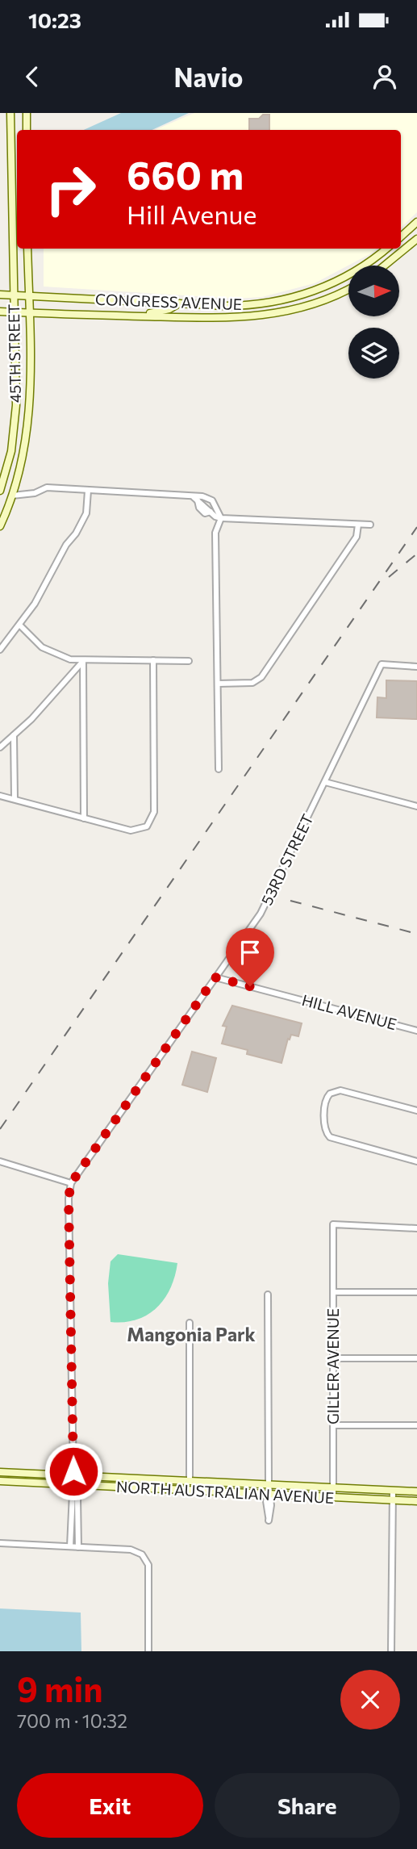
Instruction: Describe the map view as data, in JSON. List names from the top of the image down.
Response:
{
  "streets": {
    "main road": ["CONGRESS AVENUE", "45TH STREET", "NORTH AUSTRALIAN AVENUE"],
    "street": ["53RD STREET", "HILL AVENUE", "GILLER AVENUE"]
  },
  "crossings": [
    ["CONGRESS AVENUE", "45TH STREET"],
    ["53RD STREET", "HILL AVENUE"],
    ["GILLER AVENUE", "NORTH AUSTRALIAN AVENUE"]
  ],
  "districts": ["Mangonia Park"],
  "north": "right",
  "page": {
    "status": "10:23",
    "header": "Navio",
    "turn": ["660 m", "Hill Avenue"],
    "heading": ["9 min", "700 m · 10:32"],
    "buttons": ["Exit", "Share"]
  }
}
